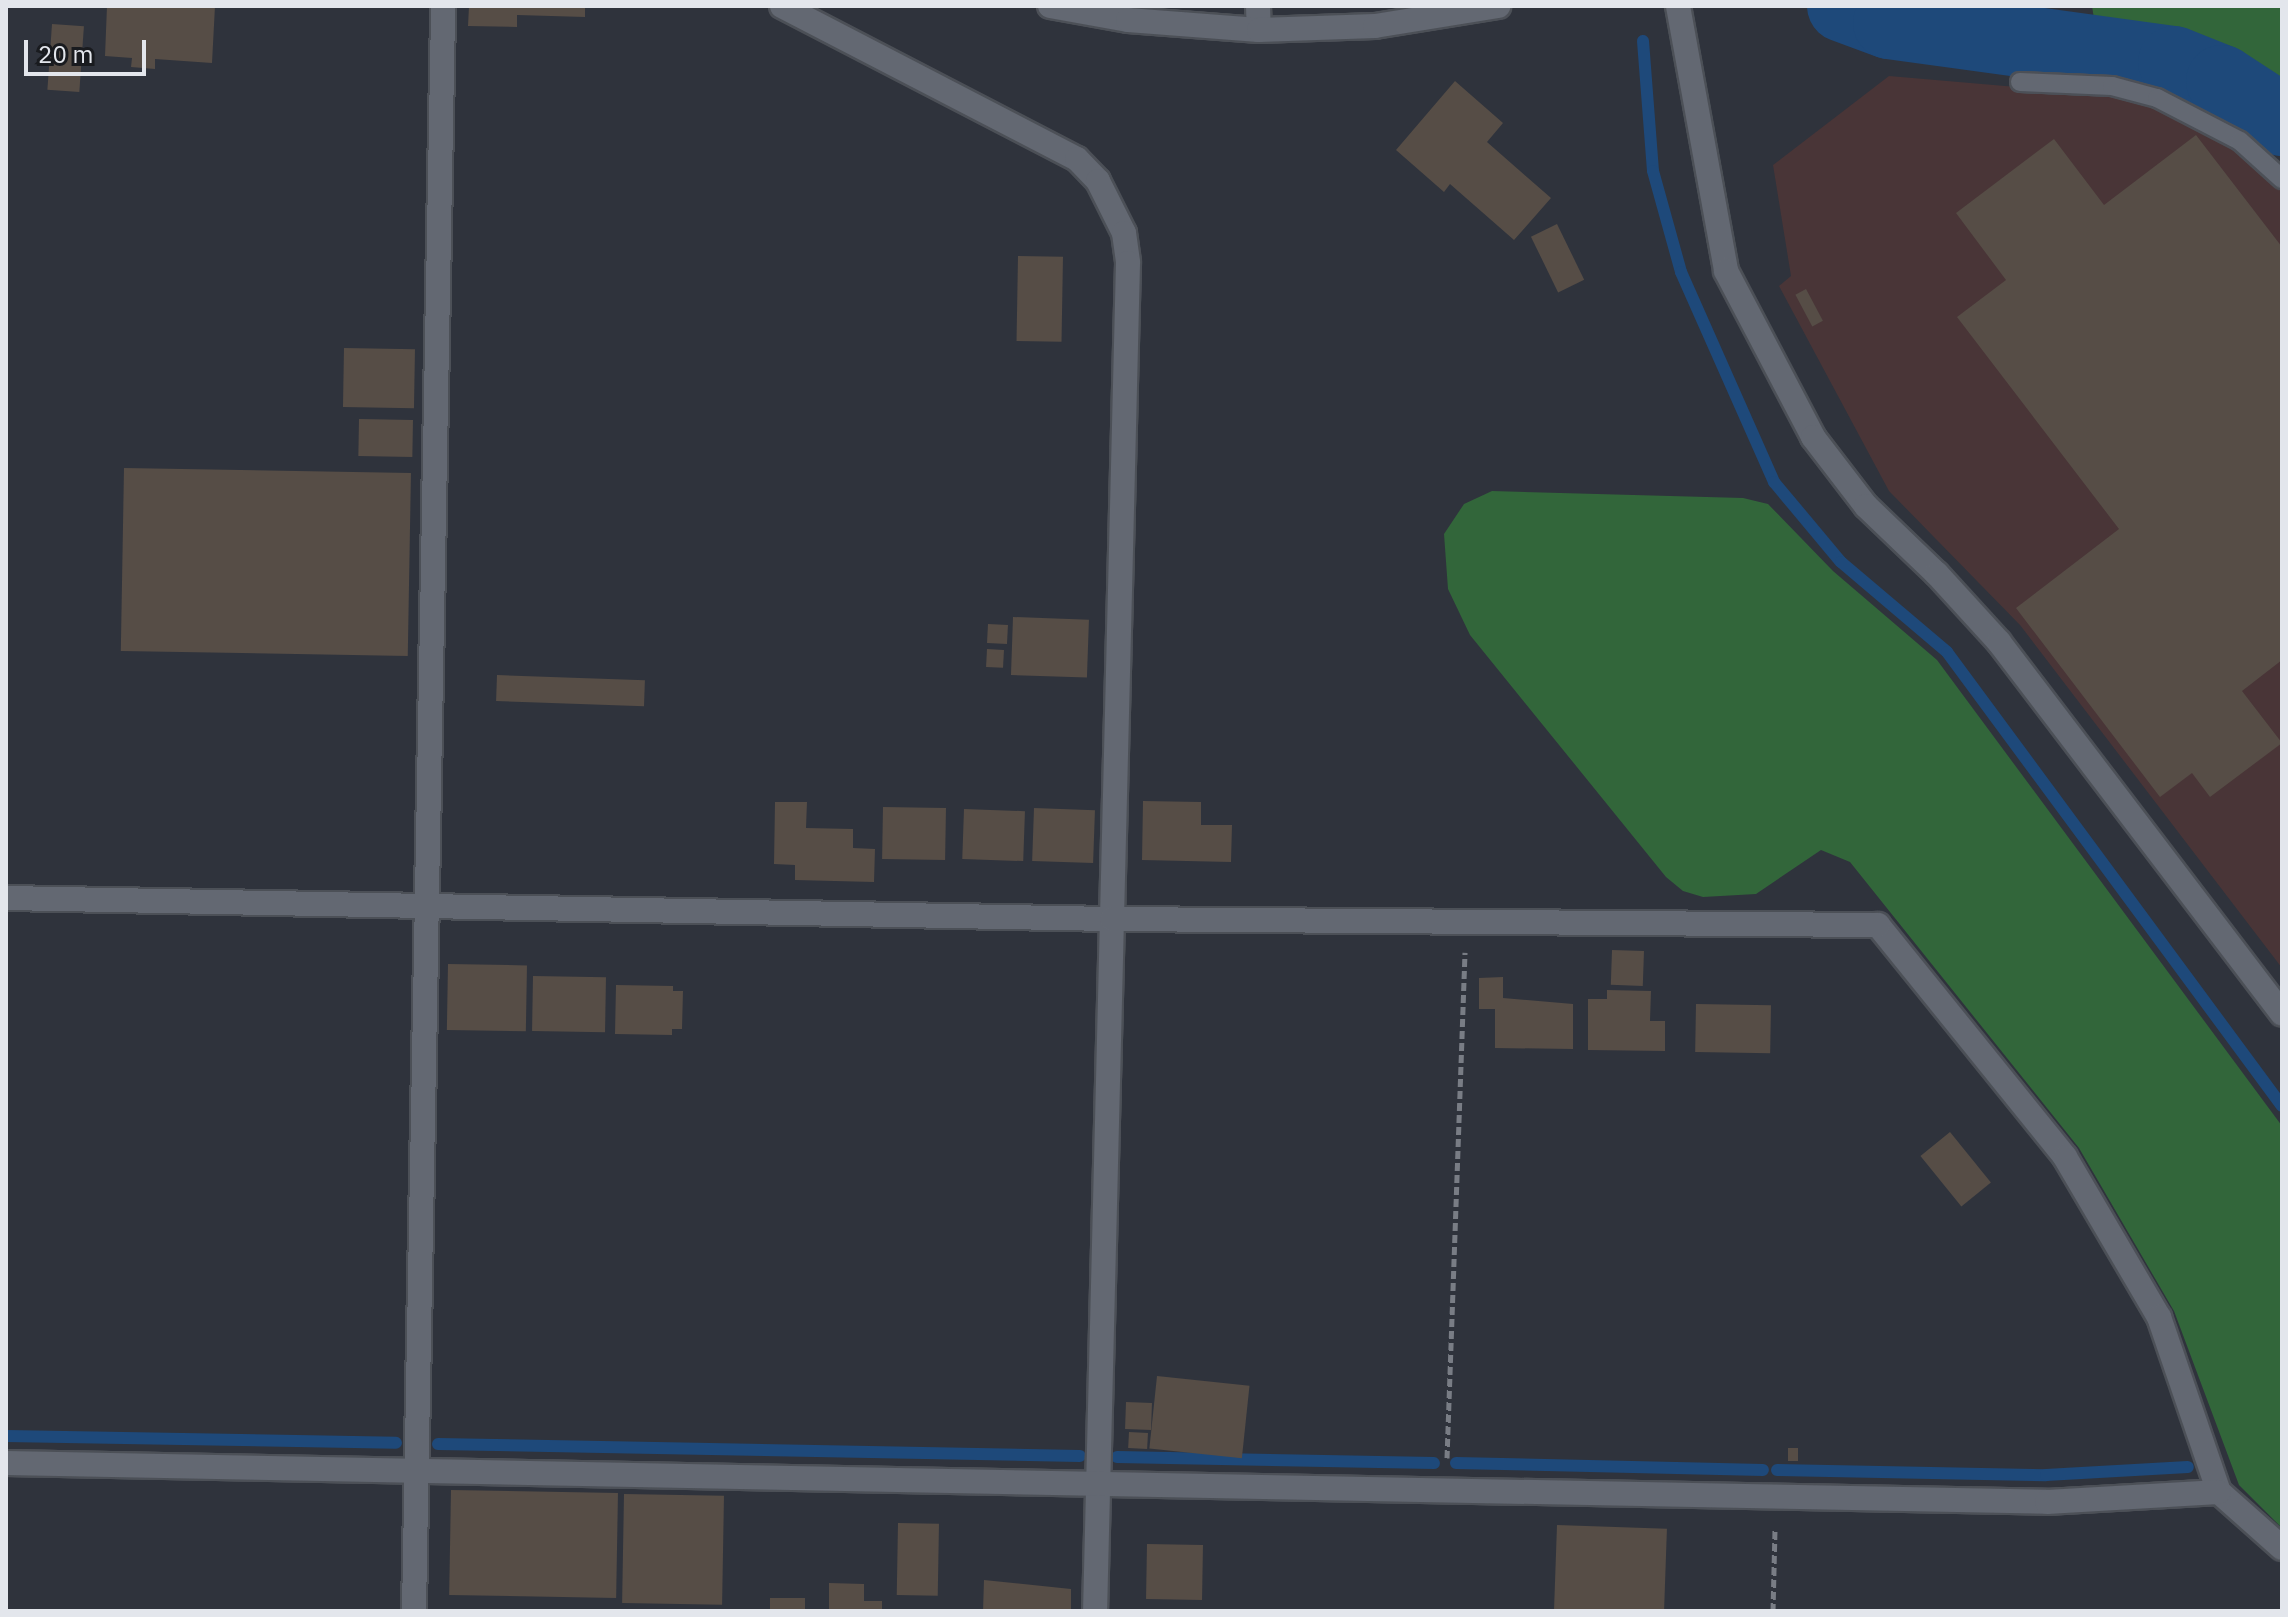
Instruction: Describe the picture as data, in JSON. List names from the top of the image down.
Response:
{
  "scale_bar": "20 m"
}
